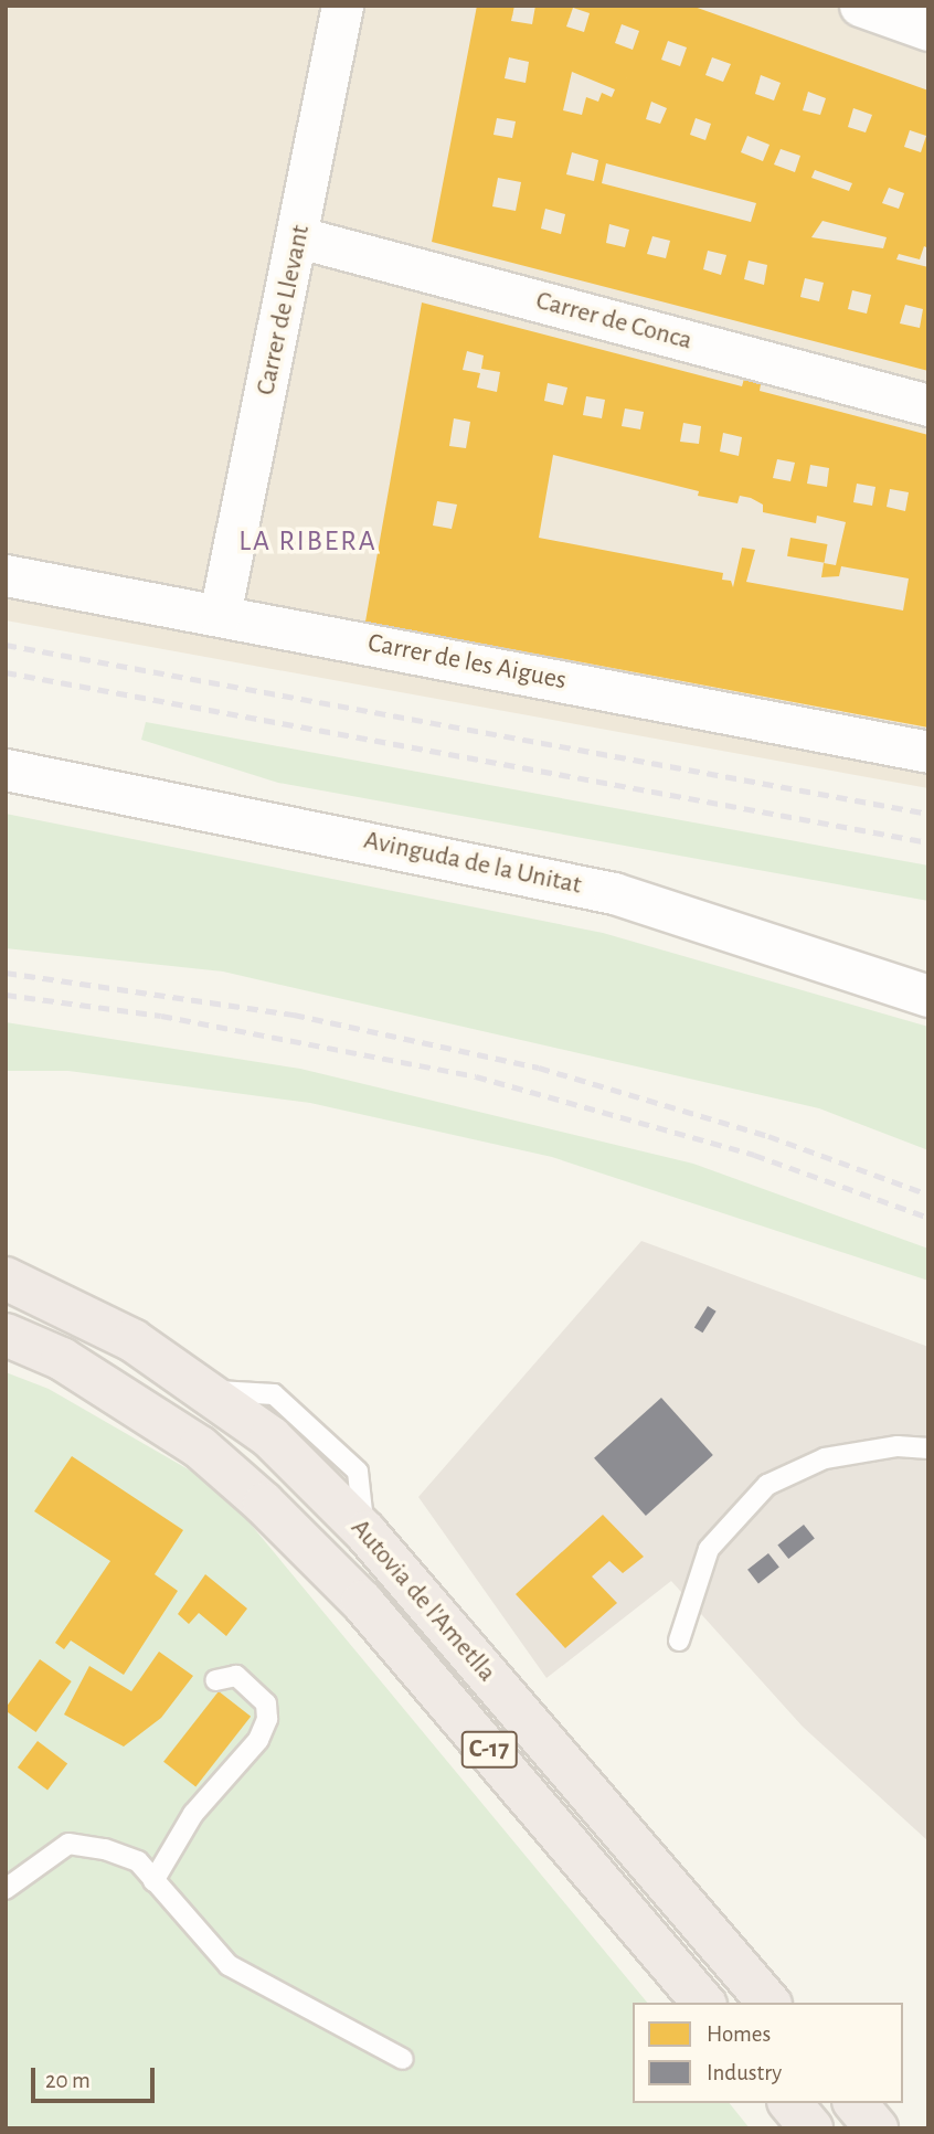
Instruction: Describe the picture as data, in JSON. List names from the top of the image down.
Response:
{
  "streets": {
    "highway": ["Autovia de l'Ametlla", "C-17"],
    "street": [
      "Carrer de Llevant",
      "Carrer de Conca",
      "Carrer de les Aigues",
      "Avinguda de la Unitat"
    ]
  },
  "crossings": [
    ["Carrer de Llevant", "Carrer de Conca"],
    ["Carrer de Llevant", "Carrer de les Aigues"]
  ],
  "districts": ["LA RIBERA"],
  "legend": ["Homes", "Industry"],
  "scale_bar": "20 m"
}
